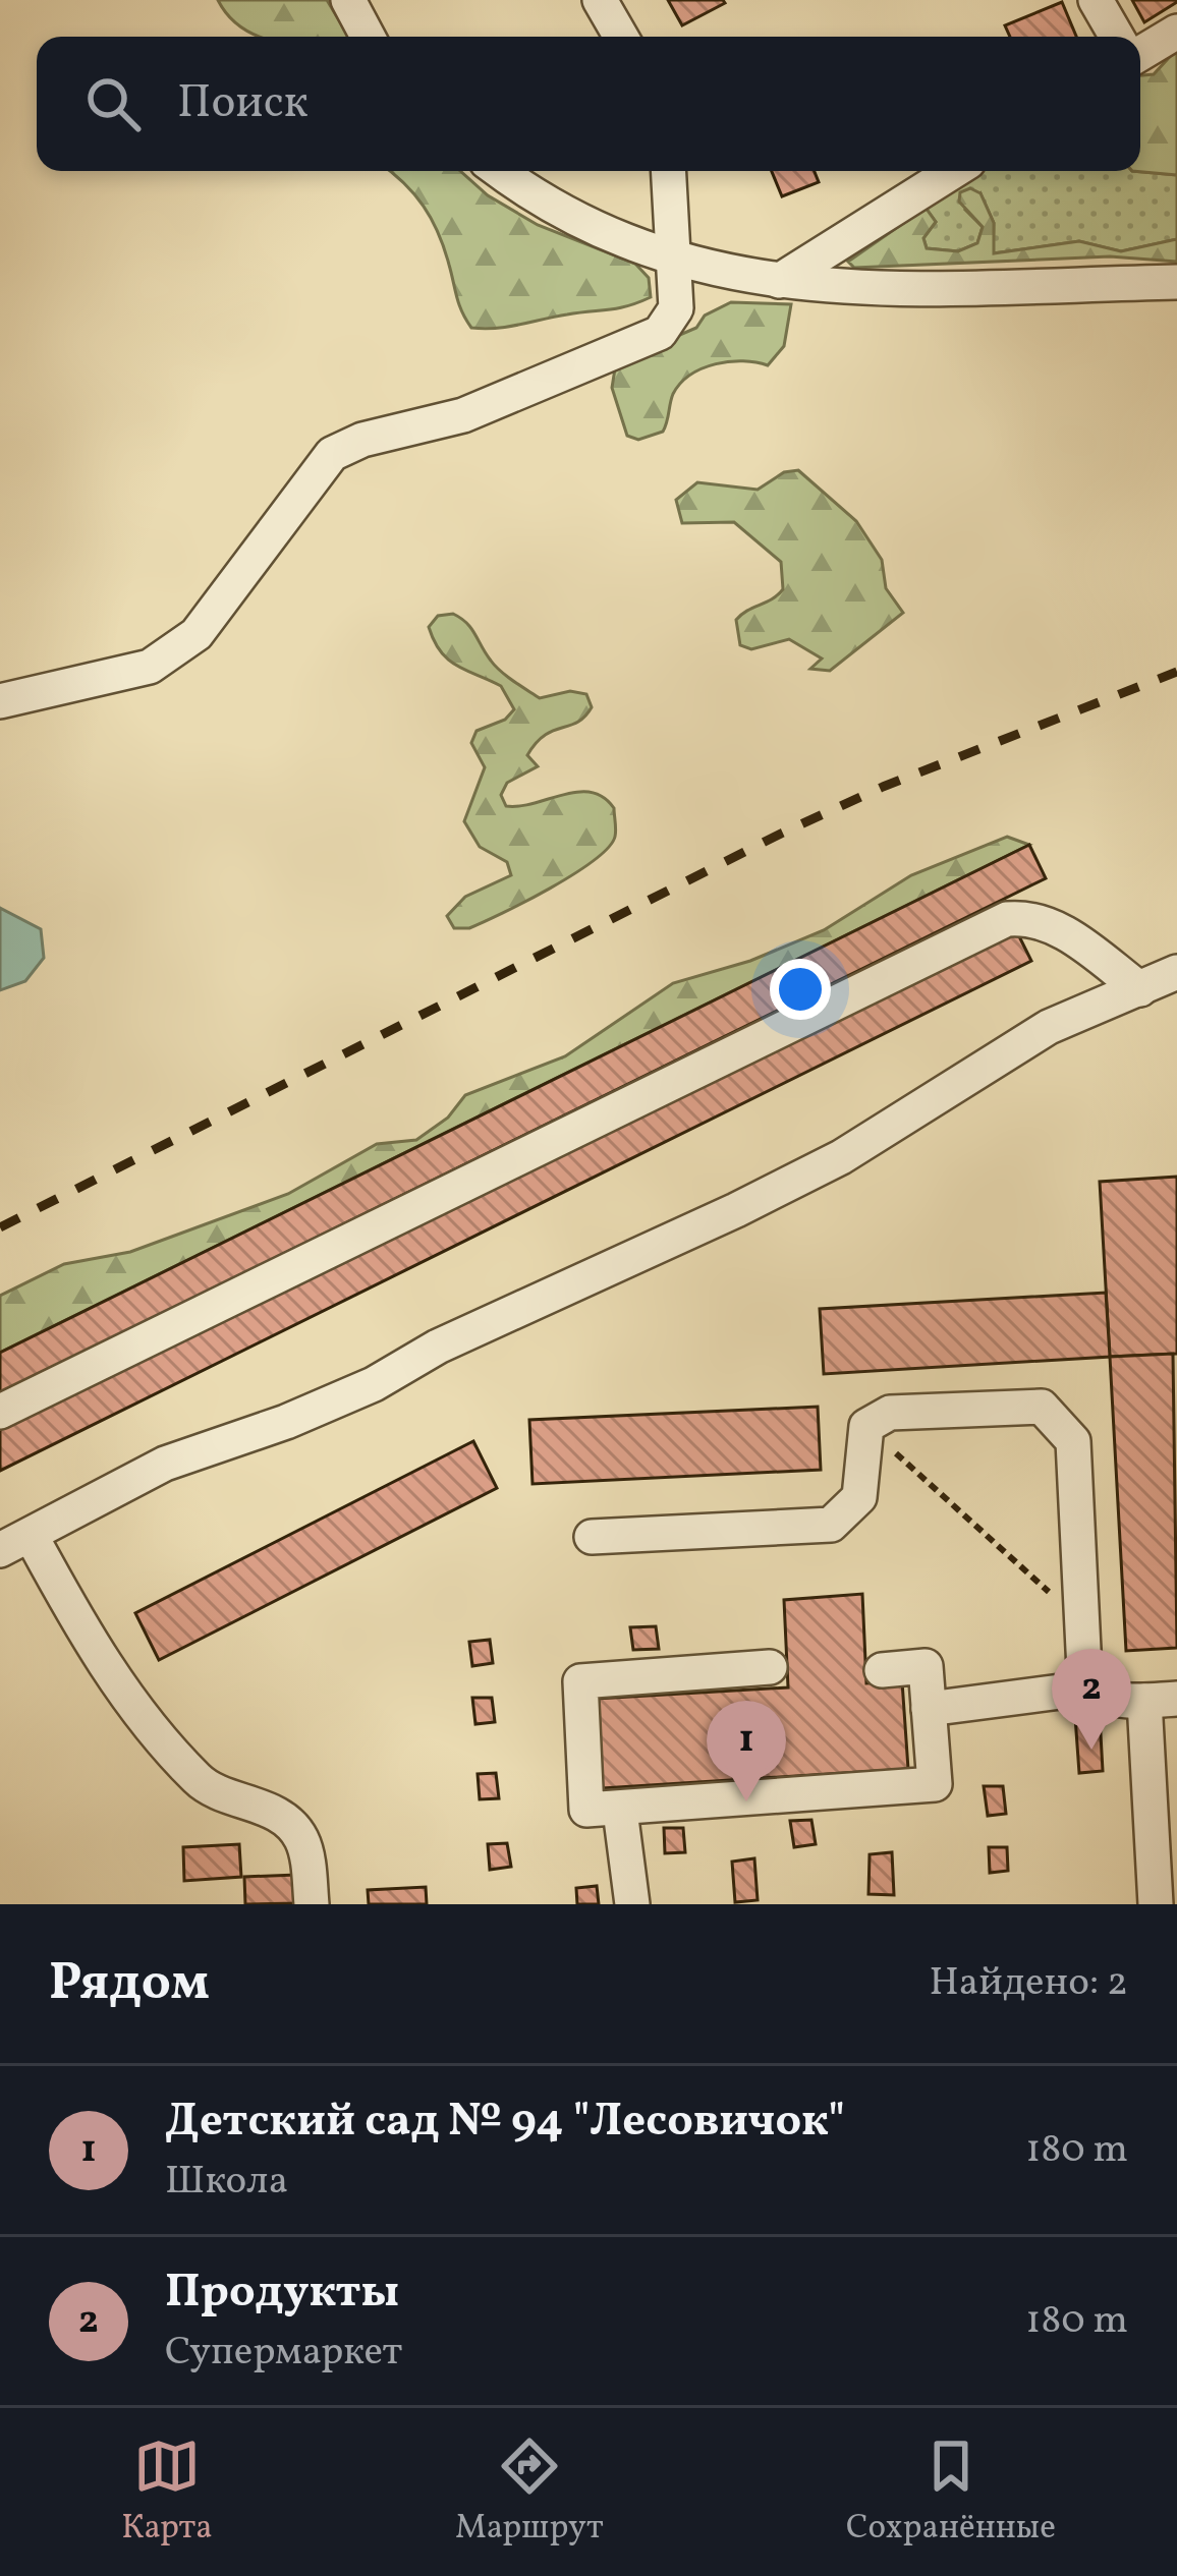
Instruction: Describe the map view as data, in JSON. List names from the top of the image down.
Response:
{
  "page": {
    "search": "Поиск",
    "pins": ["2", "1"],
    "heading": ["Рядом", "Найдено: 2"],
    "list": [
      {
        "mark": "1",
        "name": "Детский сад № 94 \"Лесовичок\"",
        "note": "Школа",
        "value": "180 m"
      },
      {
        "mark": "2",
        "name": "Продукты",
        "note": "Супермаркет",
        "value": "180 m"
      }
    ],
    "nav": ["Карта", "Маршрут", "Сохранённые"]
  }
}
